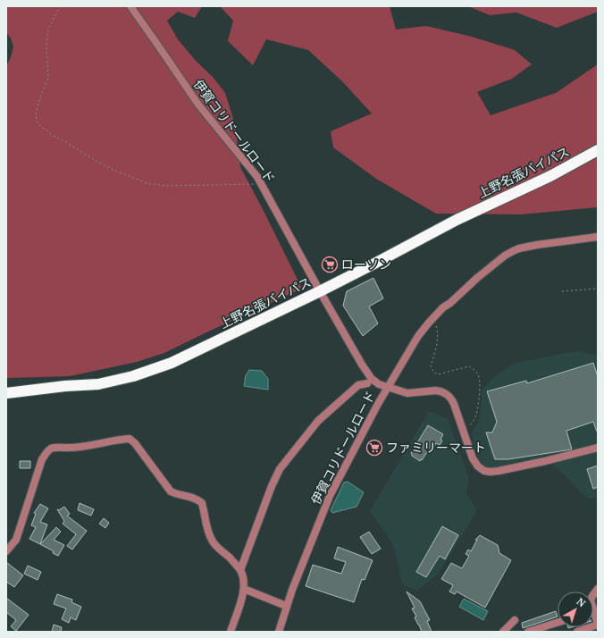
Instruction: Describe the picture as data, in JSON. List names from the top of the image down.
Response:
{
  "streets": {
    "highway": ["上野名張バイパス"],
    "street": ["伊賀コリドールロード"]
  },
  "crossings": [
    ["伊賀コリドールロード", "上野名張バイパス"]
  ],
  "places": {
    "supermarket": ["ローソン", "ファミリーマート"]
  },
  "north": "top right"
}
